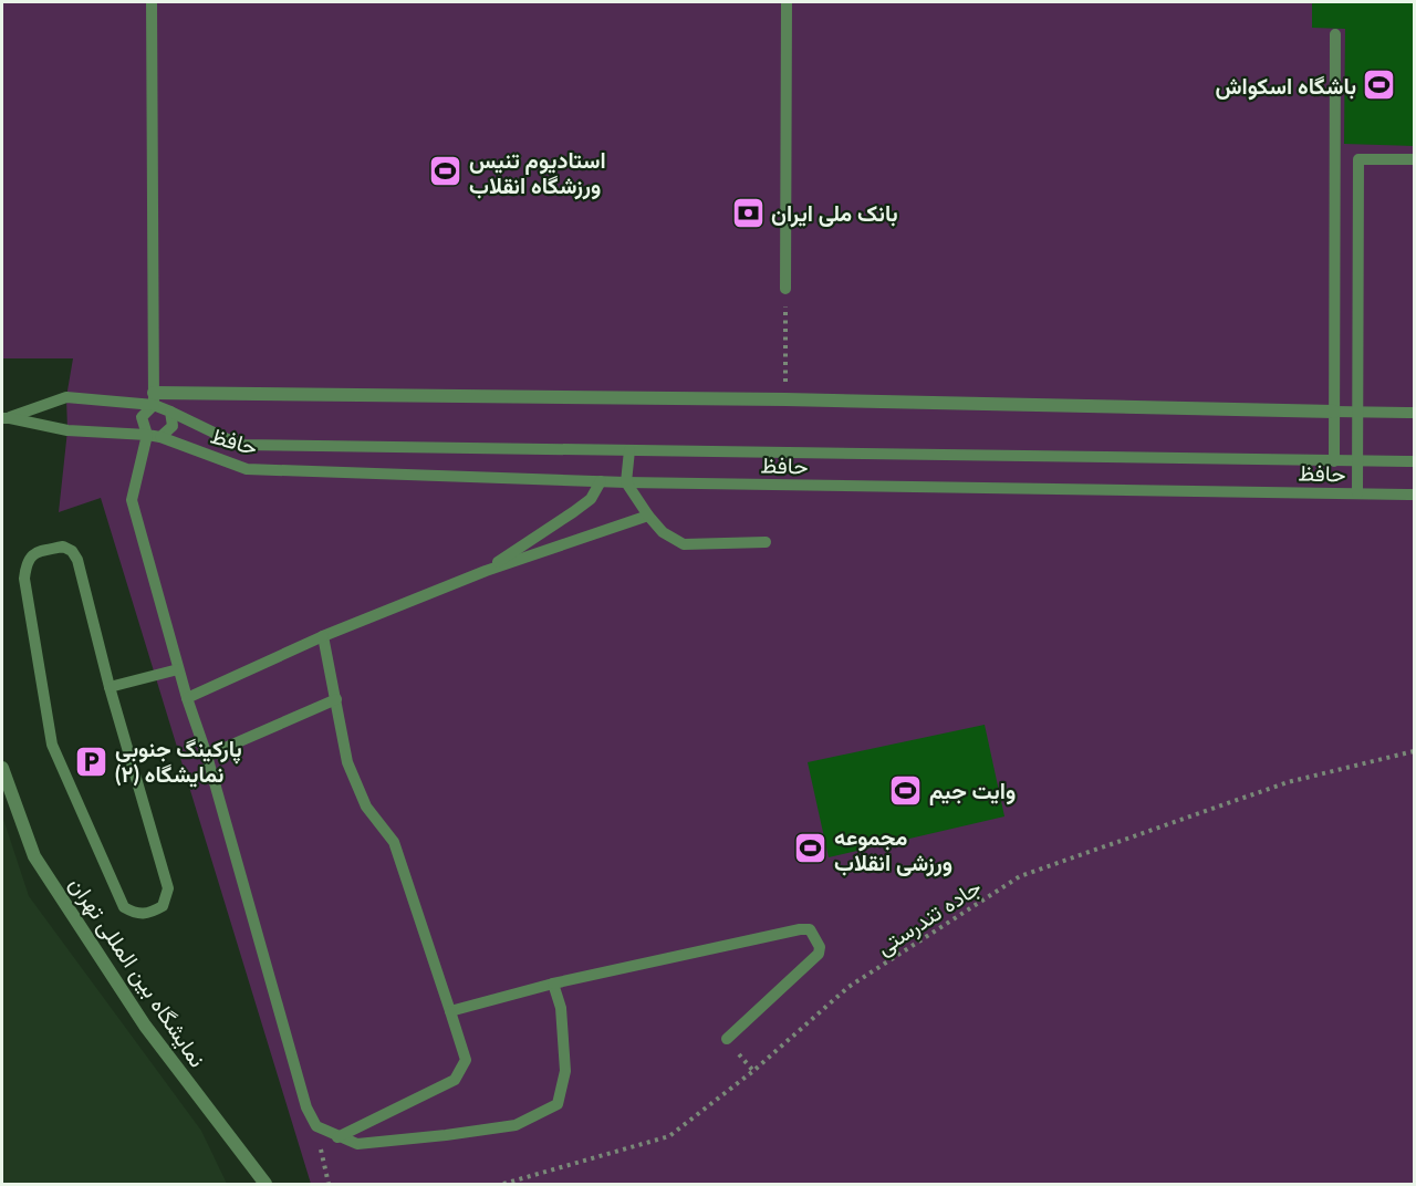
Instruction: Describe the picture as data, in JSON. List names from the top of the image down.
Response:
{
  "streets": {
    "street": ["نمایشگاه بین المللی تهران"],
    "lane": ["حافظ"],
    "path": ["جاده تندرستی"]
  },
  "places": {
    "sports": [
      "باشگاه اسکواش",
      "استادیوم تنیس ورزشگاه انقلاب",
      "وایت جیم",
      "مجموعه ورزشی انقلاب"
    ],
    "bank": ["بانک ملی ایران"],
    "parking": ["پارکینگ جنوبی نمایشگاه (۲)"]
  }
}
